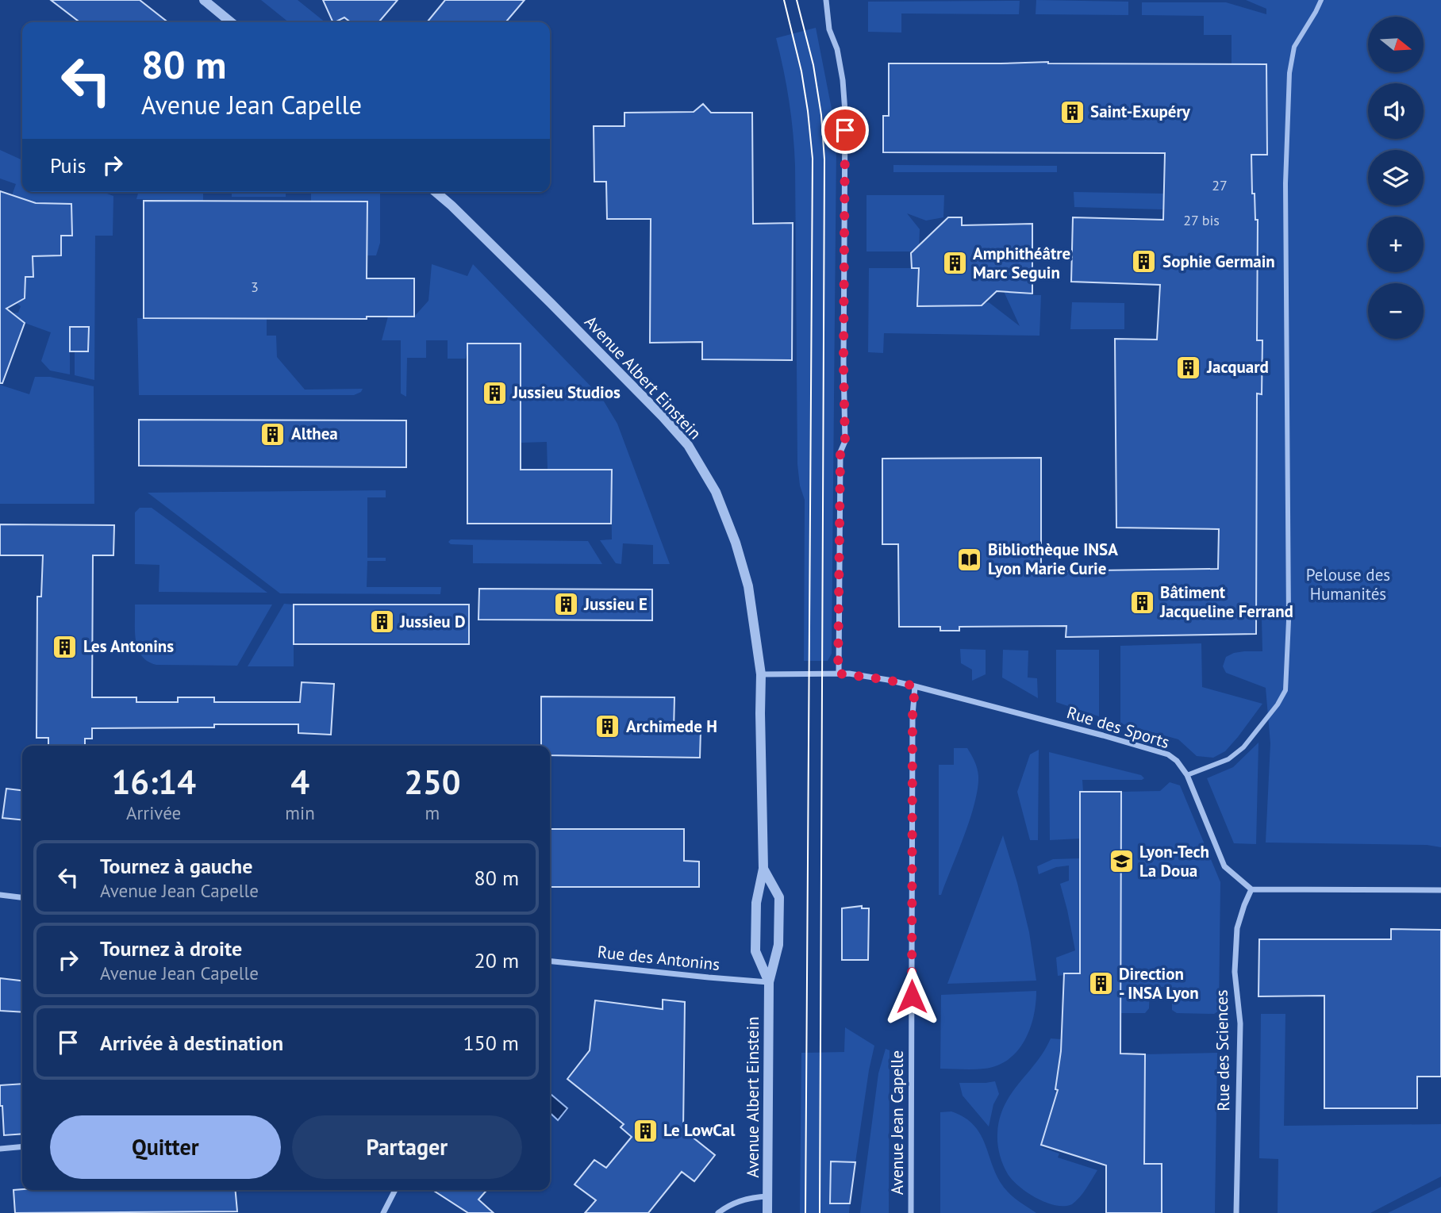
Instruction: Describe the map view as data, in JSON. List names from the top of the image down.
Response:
{
  "streets": {
    "street": [
      "Avenue Albert Einstein",
      "Rue des Sports",
      "Rue des Antonins",
      "Rue des Sciences",
      "Avenue Jean Capelle"
    ]
  },
  "crossings": [
    ["Avenue Albert Einstein", "Rue des Antonins"],
    ["Rue des Sports", "Rue des Sciences"],
    ["Rue des Sports", "Avenue Jean Capelle"]
  ],
  "parks": ["Pelouse des Humanités"],
  "places": {
    "building": [
      "Saint-Exupéry",
      "Sophie Germain",
      "Amphithéâtre Marc Seguin",
      "Jacquard",
      "Jussieu Studios",
      "Althea",
      "Bâtiment Jacqueline Ferrand",
      "Jussieu E",
      "Jussieu D",
      "Les Antonins",
      "Archimede H",
      "Direction - INSA Lyon",
      "Le LowCal"
    ],
    "library": ["Bibliothèque INSA Lyon Marie Curie"],
    "school or university": ["Lyon-Tech La Doua"]
  },
  "house_numbers": ["27", "27 bis", "3"],
  "north": "right",
  "page": {
    "map_buttons": ["+", "−"],
    "turn": ["80 m", "Avenue Jean Capelle"],
    "then": "Puis",
    "eta": [
      "16:14",
      "Arrivée",
      "4",
      "min",
      "250",
      "m"
    ],
    "list": [
      {
        "name": "Tournez à gauche",
        "note": "Avenue Jean Capelle",
        "value": "80 m"
      },
      {
        "name": "Tournez à droite",
        "note": "Avenue Jean Capelle",
        "value": "20 m"
      },
      {
        "name": "Arrivée à destination",
        "value": "150 m"
      }
    ],
    "buttons": ["Quitter", "Partager"]
  }
}
